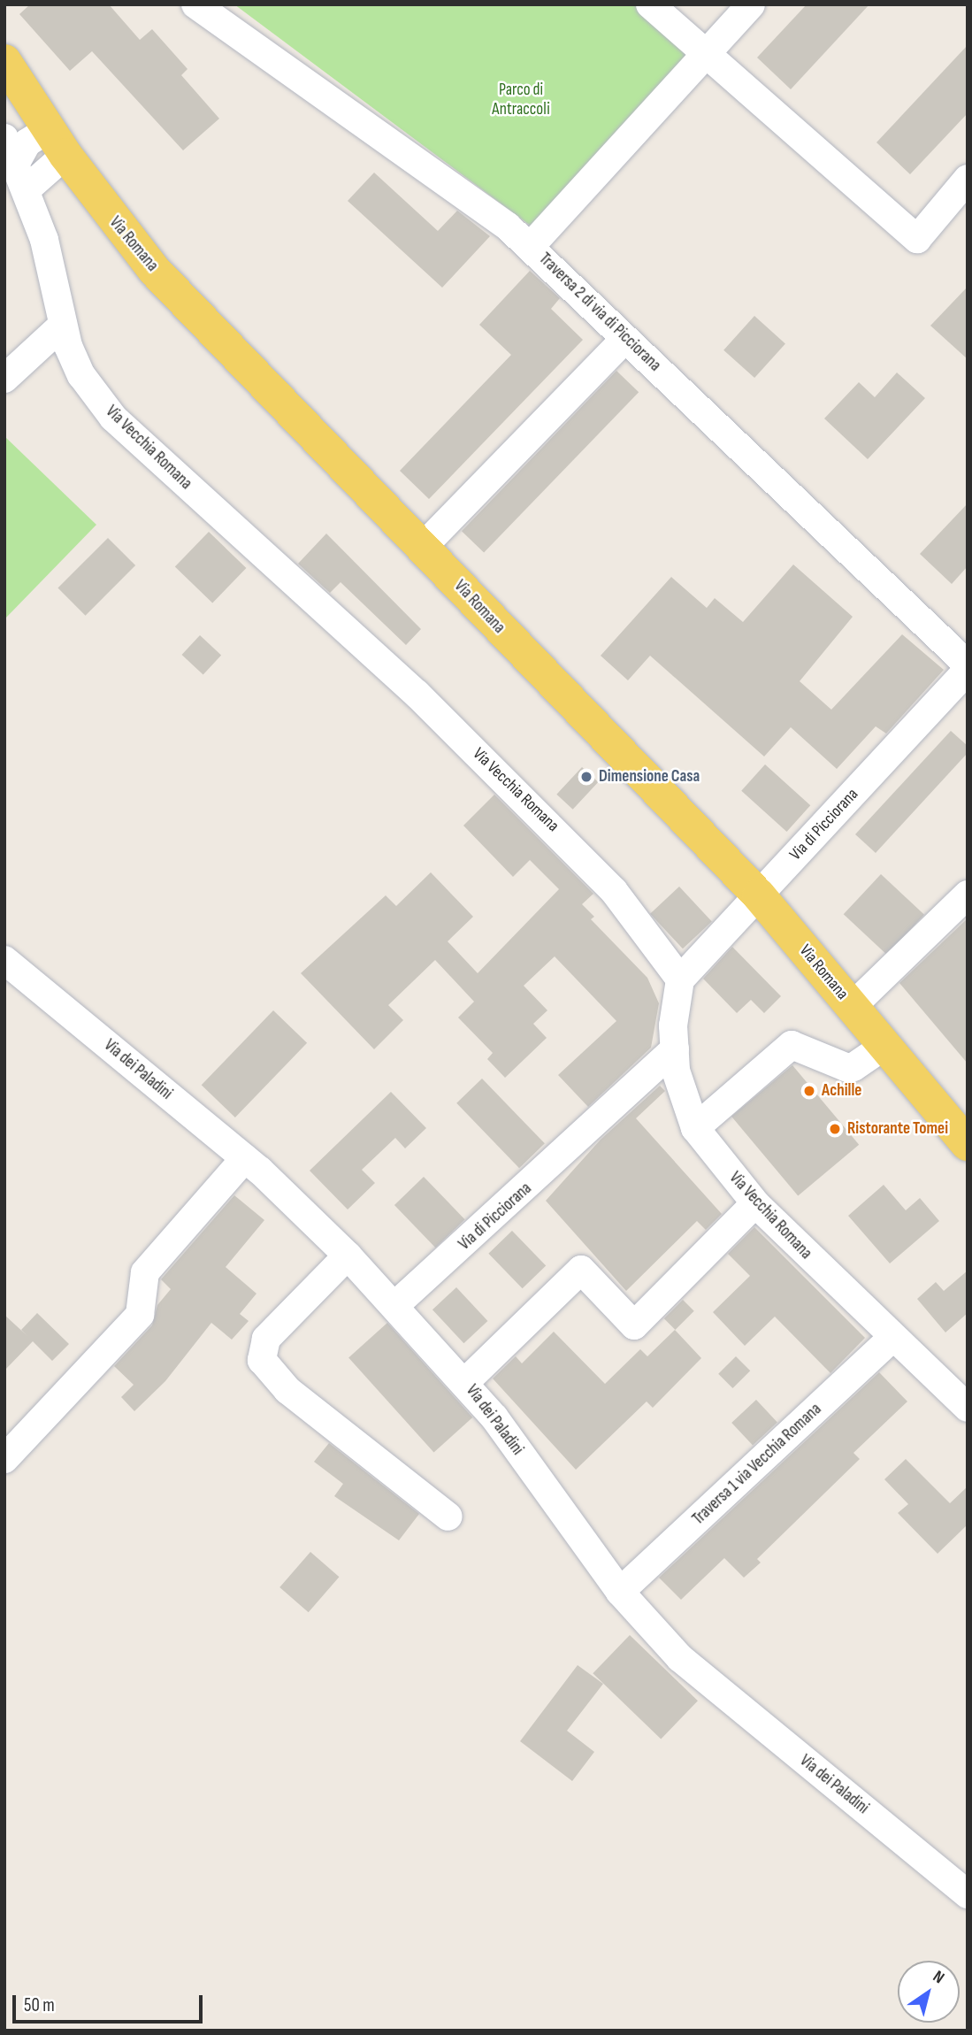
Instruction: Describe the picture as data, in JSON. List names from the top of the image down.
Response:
{
  "streets": {
    "main road": ["Via Romana"],
    "street": [
      "Traversa 2 di via di Picciorana",
      "Via Vecchia Romana",
      "Via di Picciorana",
      "Via dei Paladini",
      "Traversa 1 via Vecchia Romana"
    ]
  },
  "crossings": [
    ["Via Romana", "Via Vecchia Romana"],
    ["Via Romana", "Via di Picciorana"],
    ["Via Vecchia Romana", "Via di Picciorana"],
    ["Via Vecchia Romana", "Traversa 1 via Vecchia Romana"],
    ["Via di Picciorana", "Via dei Paladini"],
    ["Via dei Paladini", "Traversa 1 via Vecchia Romana"]
  ],
  "parks": ["Parco di Antraccoli"],
  "places": ["Dimensione Casa", "Achille", "Ristorante Tomei"],
  "scale_bar": "50 m",
  "north": "top right"
}
